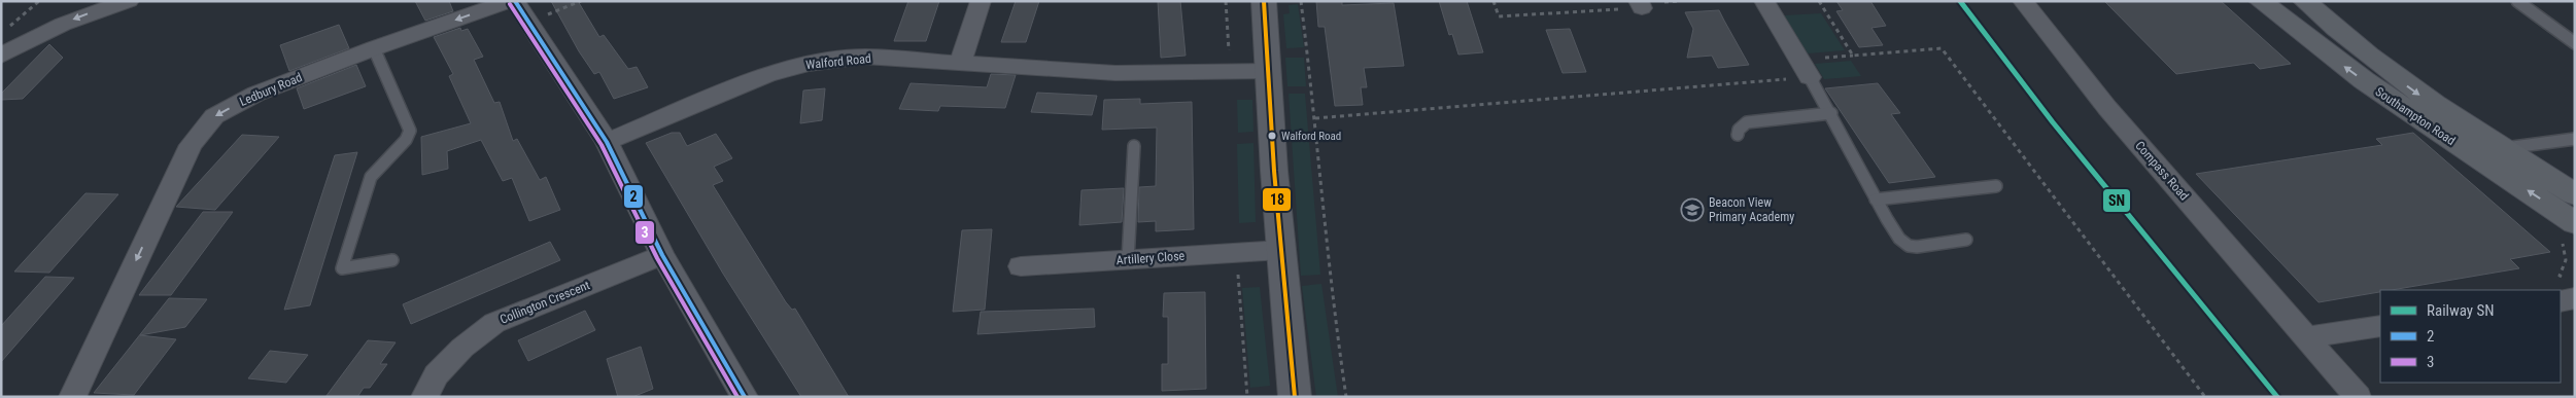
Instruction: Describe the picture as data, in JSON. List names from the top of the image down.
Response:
{
  "streets": {
    "main road": ["Southampton Road"],
    "street": [
      "Walford Road",
      "Ledbury Road",
      "Compass Road",
      "Artillery Close",
      "Collington Crescent"
    ]
  },
  "one_way": ["Ledbury Road"],
  "places": {
    "other": ["Walford Road"],
    "school or university": ["Beacon View Primary Academy"]
  },
  "lines": [
    "rail line SN",
    "transit line 2",
    "transit line 18",
    "transit line 3"
  ],
  "legend": ["Railway SN", "2", "3"]
}
